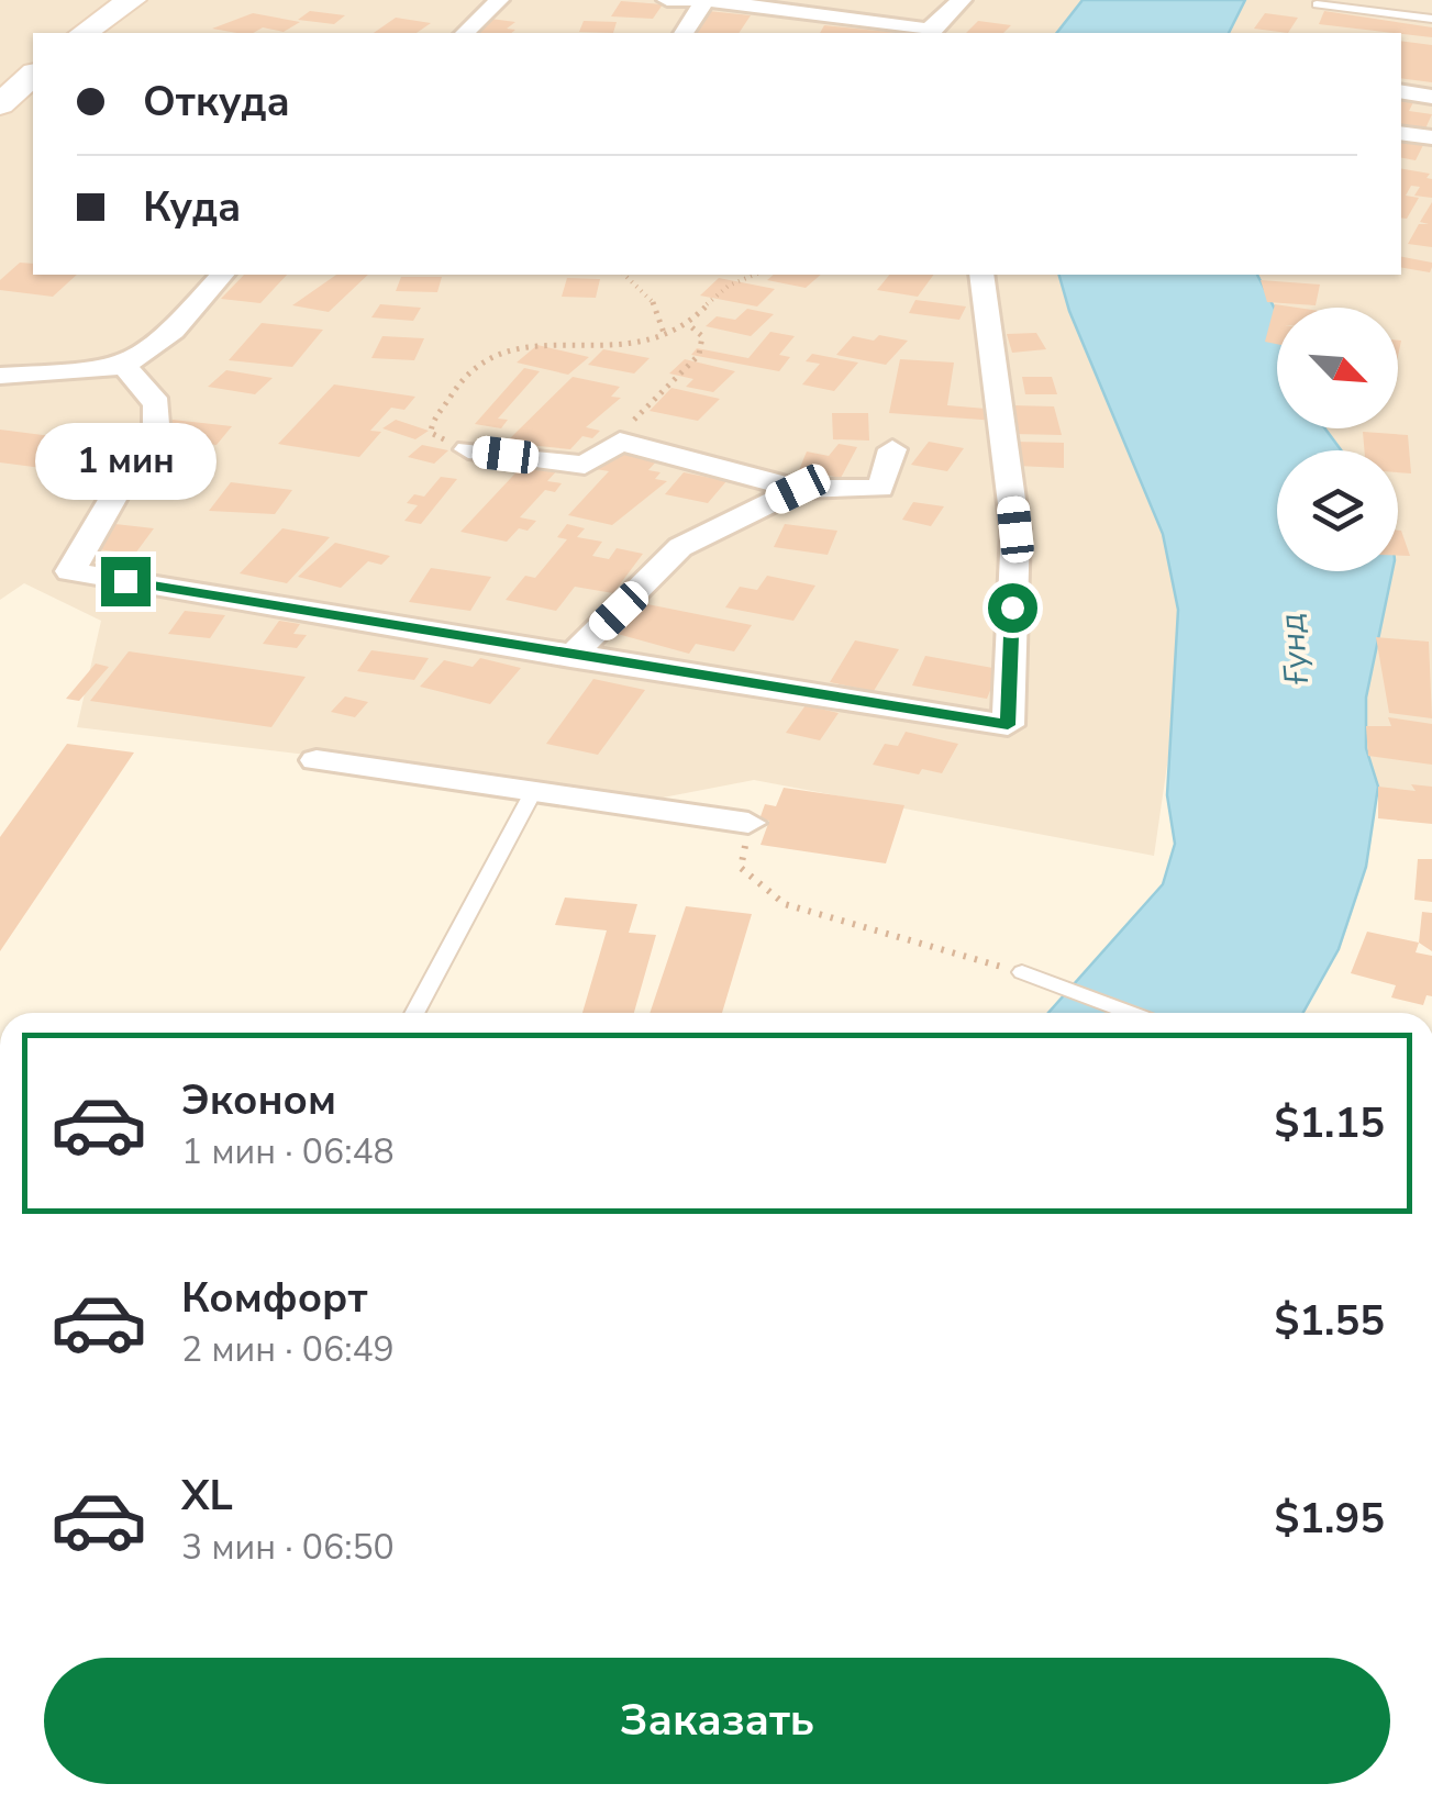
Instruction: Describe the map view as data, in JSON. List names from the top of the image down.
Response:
{
  "water": ["Ғунд"],
  "north": "bottom right",
  "page": {
    "banner": ["Откуда", "Куда"],
    "bubble": "1 мин",
    "list": [
      {
        "name": "Эконом",
        "note": "1 мин · 06:48",
        "value": "$1.15"
      },
      {
        "name": "Комфорт",
        "note": "2 мин · 06:49",
        "value": "$1.55"
      },
      {
        "name": "XL",
        "note": "3 мин · 06:50",
        "value": "$1.95"
      }
    ],
    "buttons": "Заказать"
  }
}
